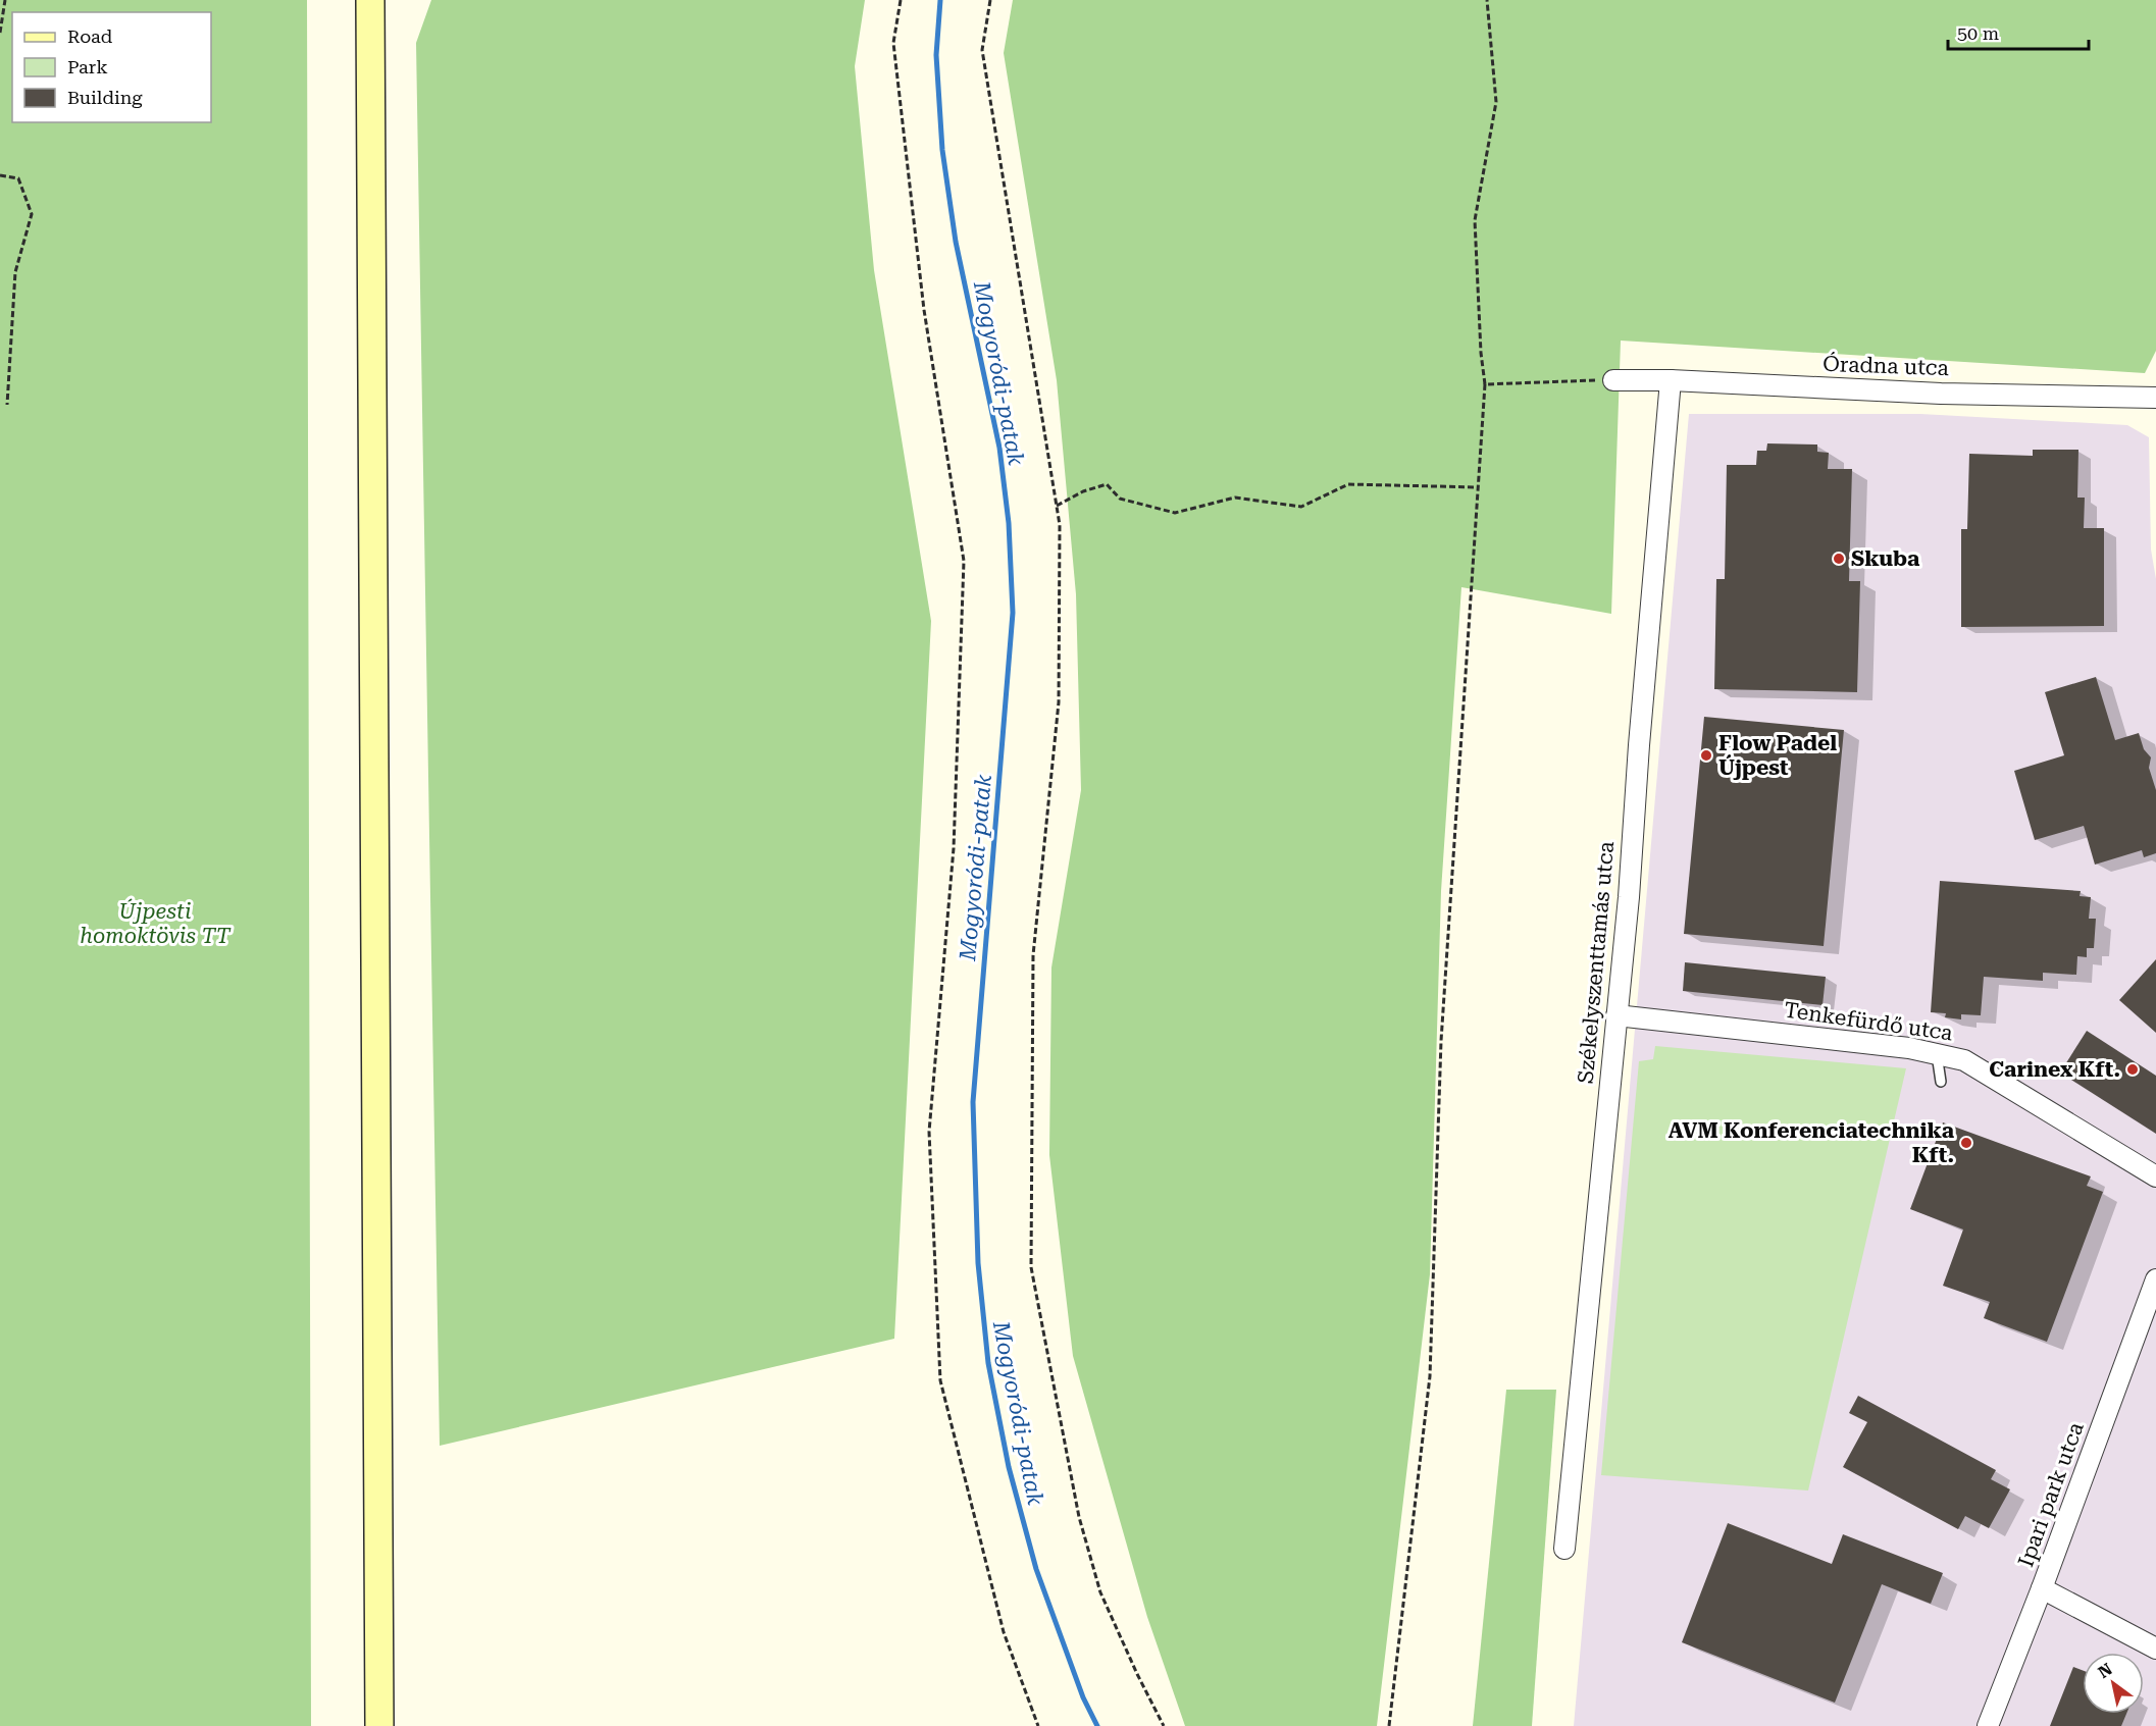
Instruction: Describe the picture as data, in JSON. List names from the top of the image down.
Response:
{
  "streets": {
    "street": [
      "Óradna utca",
      "Székelyszenttamás utca",
      "Tenkefürdő utca",
      "Ipari park utca"
    ]
  },
  "crossings": [
    ["Óradna utca", "Székelyszenttamás utca"],
    ["Székelyszenttamás utca", "Tenkefürdő utca"]
  ],
  "water": ["Mogyoródi-patak"],
  "parks": ["Újpesti homoktövis TT"],
  "places": [
    "Skuba",
    "Flow Padel Újpest",
    "Carinex Kft.",
    "AVM Konferenciatechnika Kft."
  ],
  "legend": ["Road", "Park", "Building"],
  "scale_bar": "50 m",
  "north": "top left"
}
